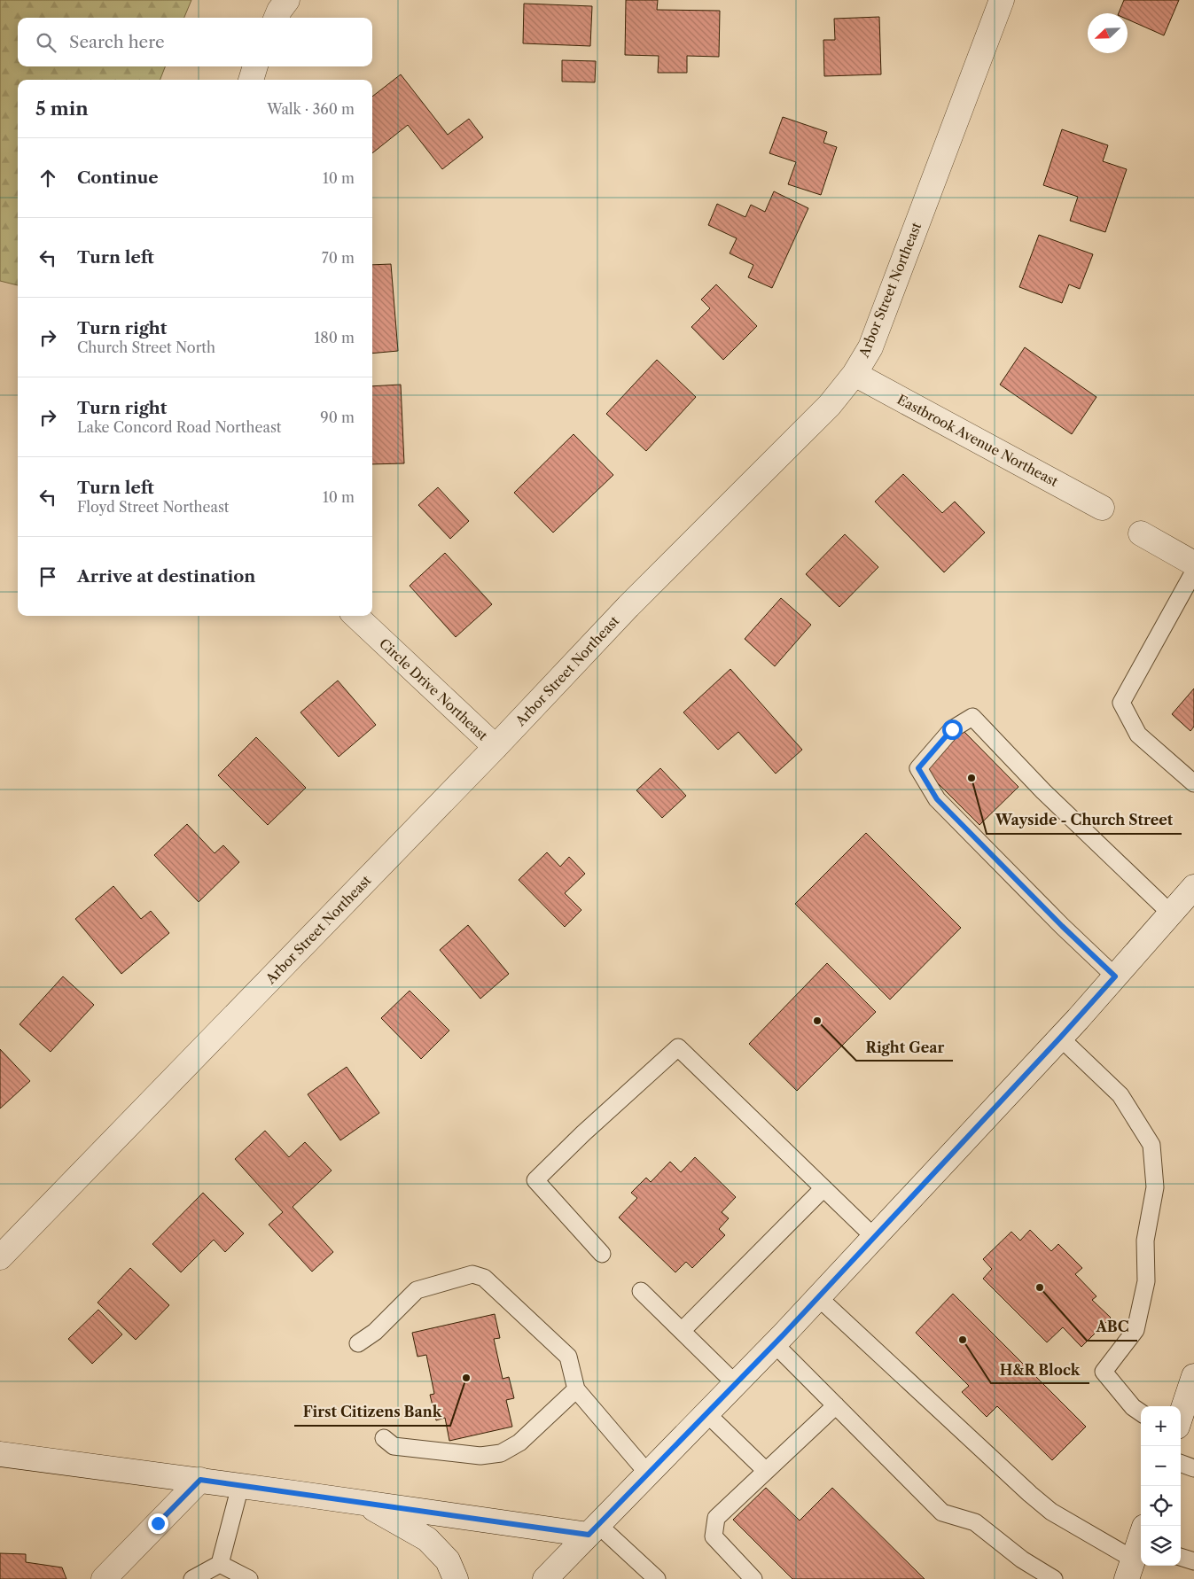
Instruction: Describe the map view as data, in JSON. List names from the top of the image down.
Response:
{
  "streets": {
    "street": ["Arbor Street Northeast", "Eastbrook Avenue Northeast", "Circle Drive Northeast"]
  },
  "crossings": [
    ["Arbor Street Northeast", "Eastbrook Avenue Northeast"],
    ["Arbor Street Northeast", "Circle Drive Northeast"]
  ],
  "places": [
    "Wayside - Church Street",
    "Right Gear",
    "ABC",
    "H&R Block",
    "First Citizens Bank"
  ],
  "north": "bottom left",
  "page": {
    "search": "Search here",
    "heading": ["5 min", "Walk · 360 m"],
    "list": [
      ["Continue", "10 m"],
      ["Turn left", "70 m"],
      ["Turn right", "Church Street North", "180 m"],
      ["Turn right", "Lake Concord Road Northeast", "90 m"],
      ["Turn left", "Floyd Street Northeast", "10 m"],
      "Arrive at destination"
    ],
    "map_buttons": ["+", "−"]
  }
}
